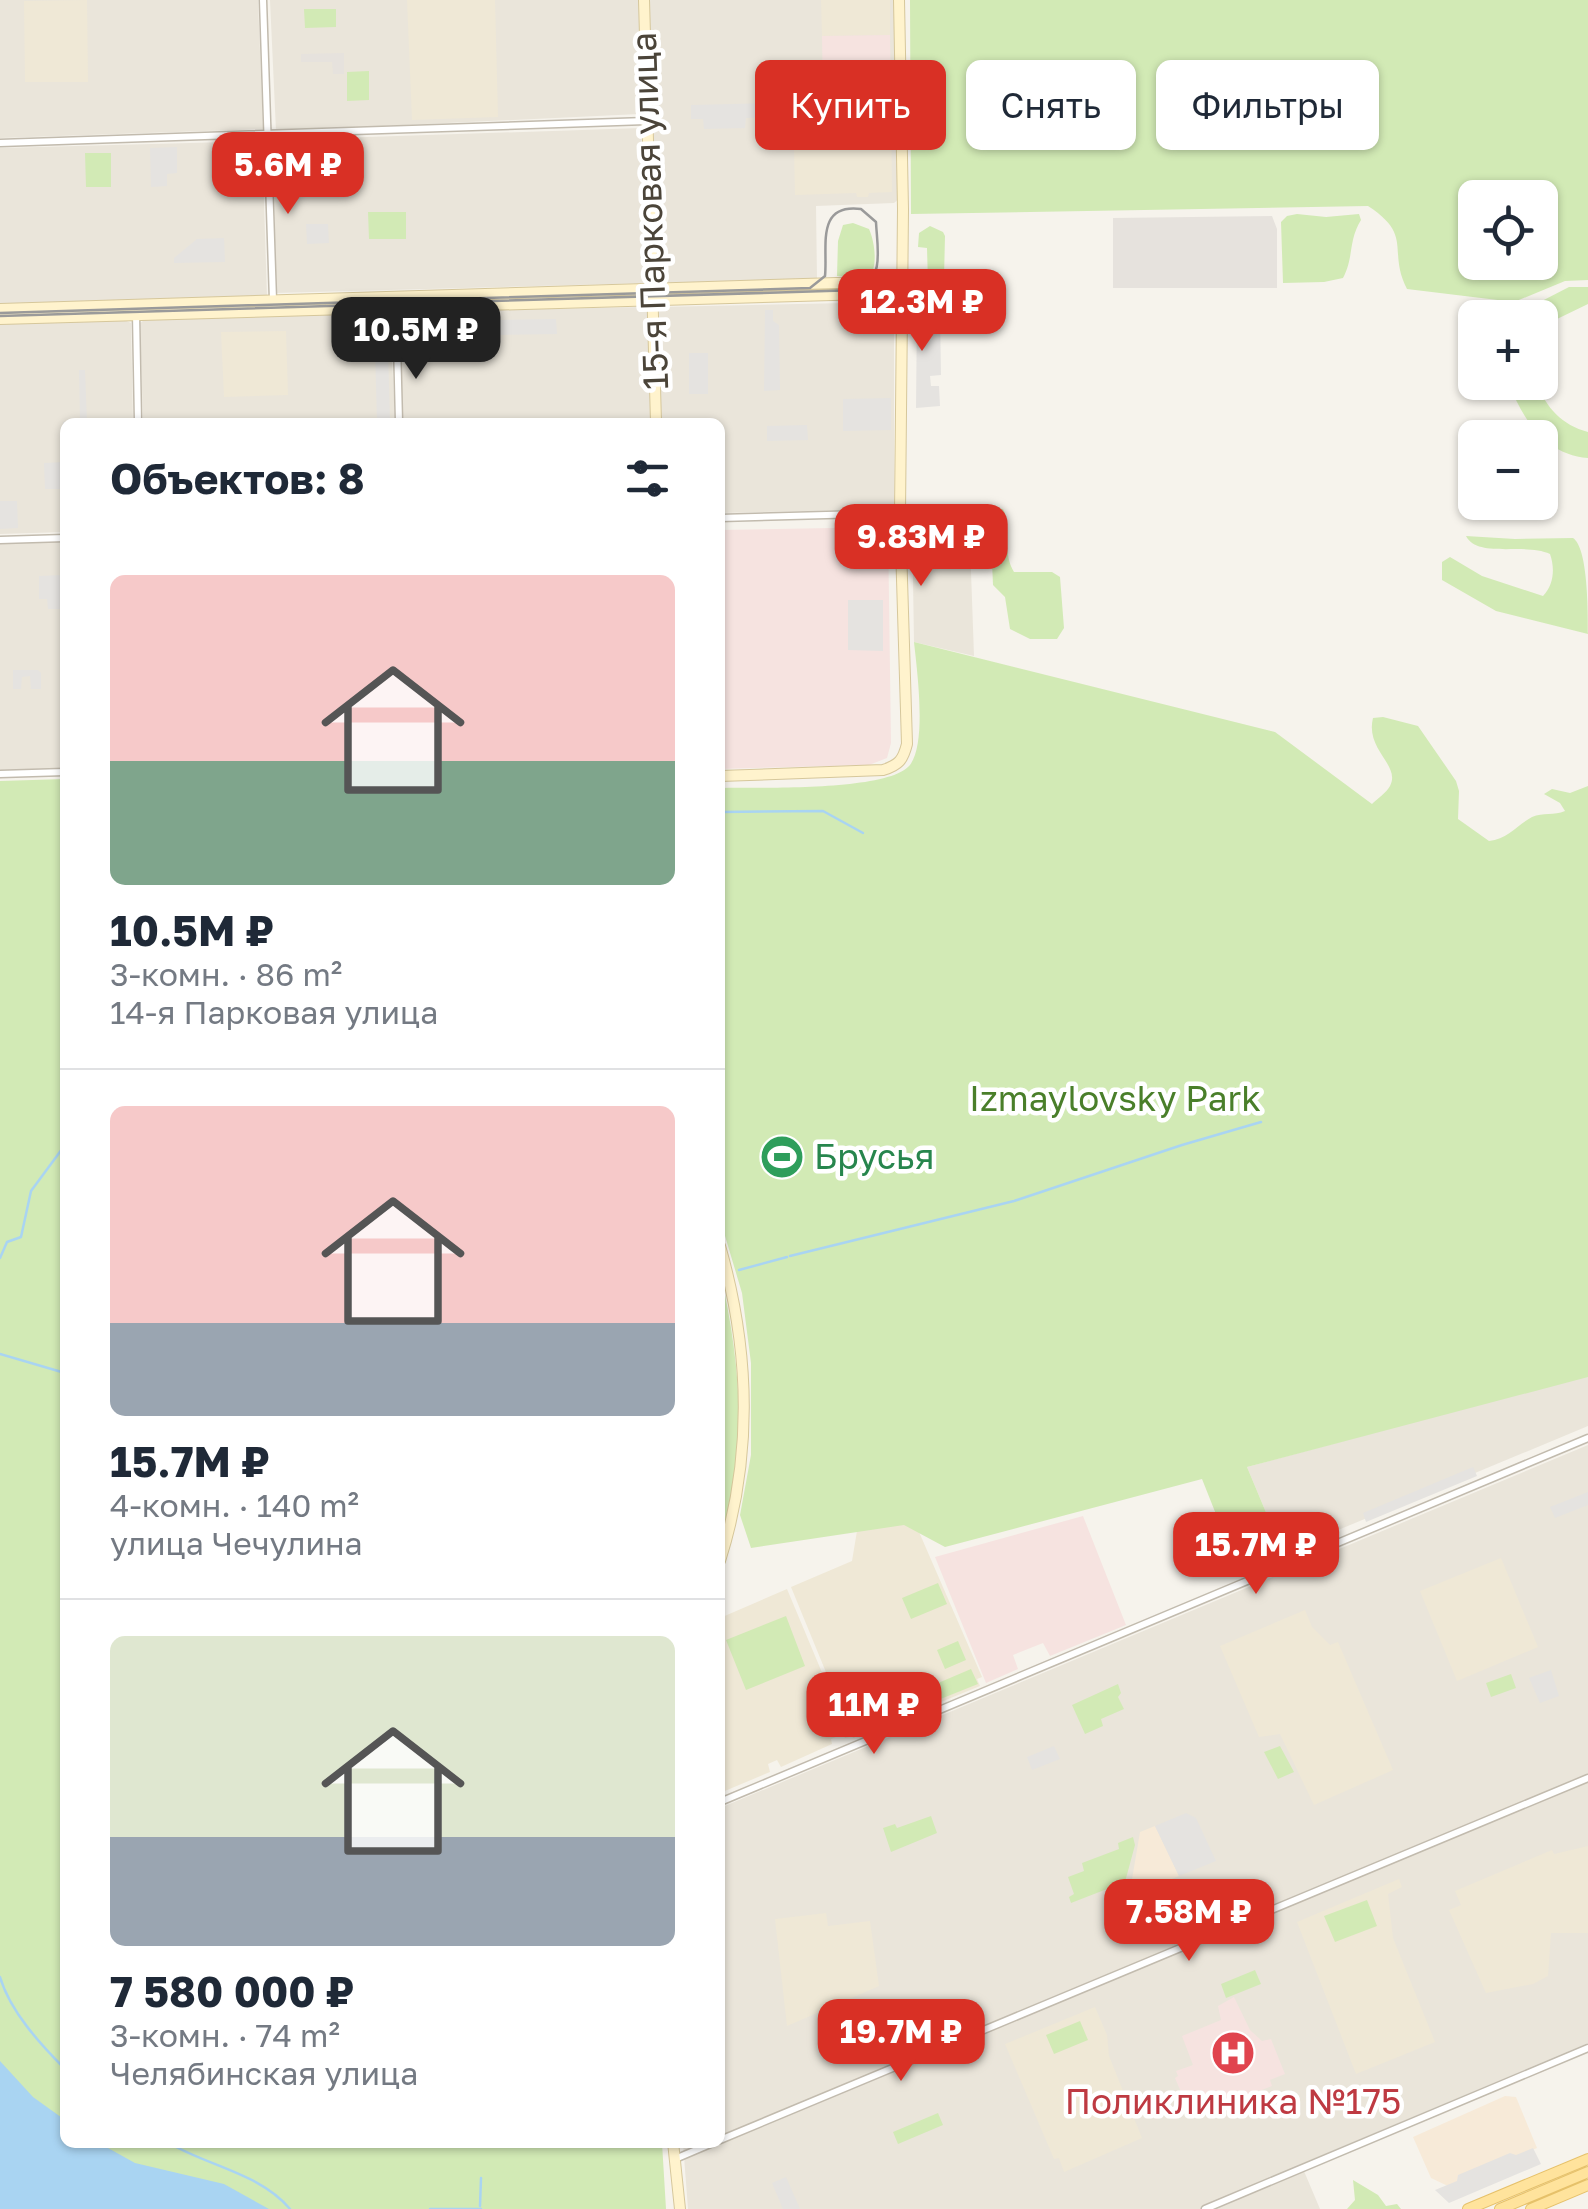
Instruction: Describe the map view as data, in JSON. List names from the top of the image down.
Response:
{
  "streets": {
    "main road": ["15-я Парковая улица"]
  },
  "parks": ["Izmaylovsky Park"],
  "places": {
    "sports": ["Брусья"],
    "hospital": ["Поликлиника №175"]
  },
  "page": {
    "chip": ["Купить", "Снять", "Фильтры"],
    "price": [
      "5.6M ₽",
      "12.3M ₽",
      "10.5M ₽",
      "9.83M ₽",
      "15.7M ₽",
      "11M ₽",
      "7.58M ₽",
      "19.7M ₽"
    ],
    "map_buttons": ["+", "−"],
    "heading": "Объектов: 8",
    "list": [
      {
        "name": "10.5M ₽",
        "note": "3-комн. · 86 m² · 14-я Парковая улица"
      },
      {
        "name": "15.7M ₽",
        "note": "4-комн. · 140 m² · улица Чечулина"
      },
      {
        "name": "7 580 000 ₽",
        "note": "3-комн. · 74 m² · Челябинская улица"
      }
    ]
  }
}
